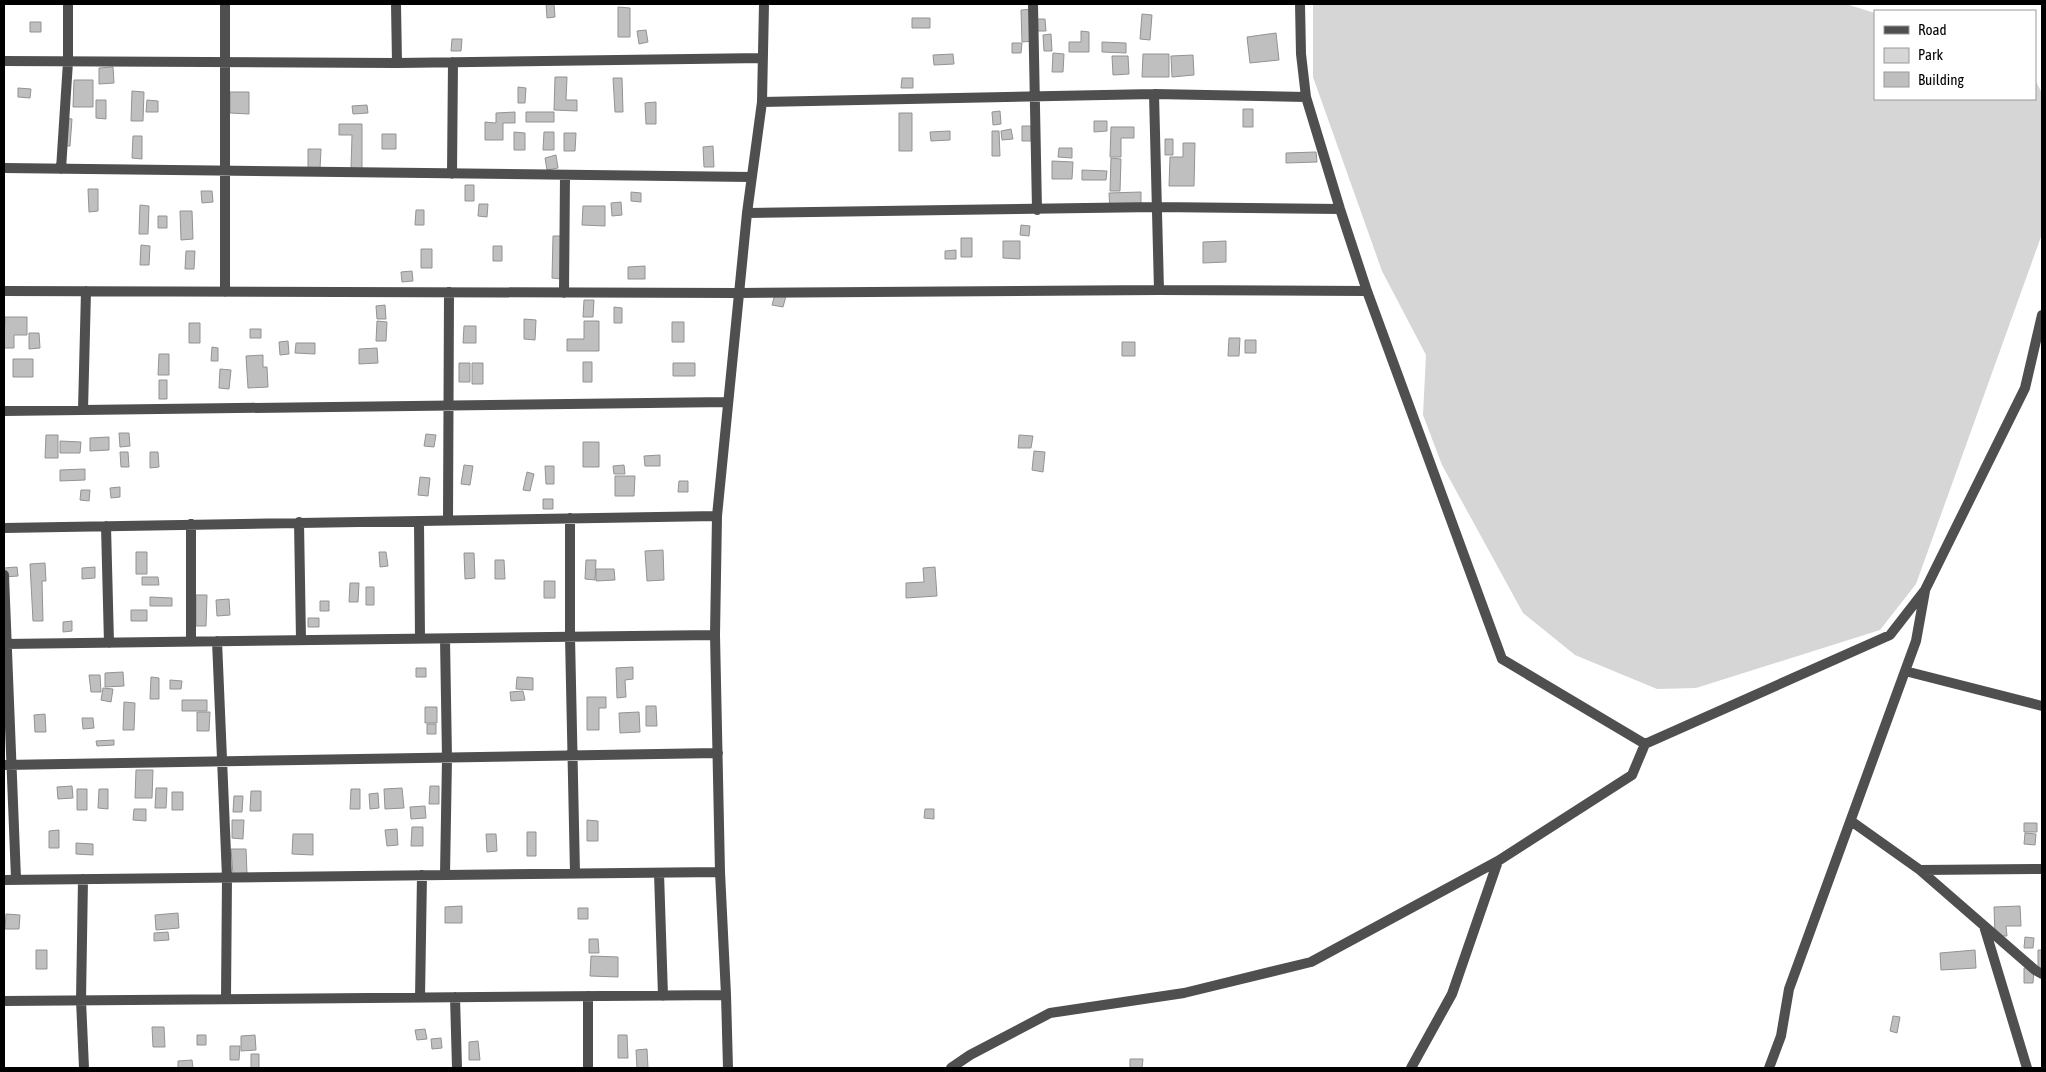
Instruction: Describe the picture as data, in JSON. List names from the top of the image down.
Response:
{
  "legend": ["Road", "Park", "Building"]
}
